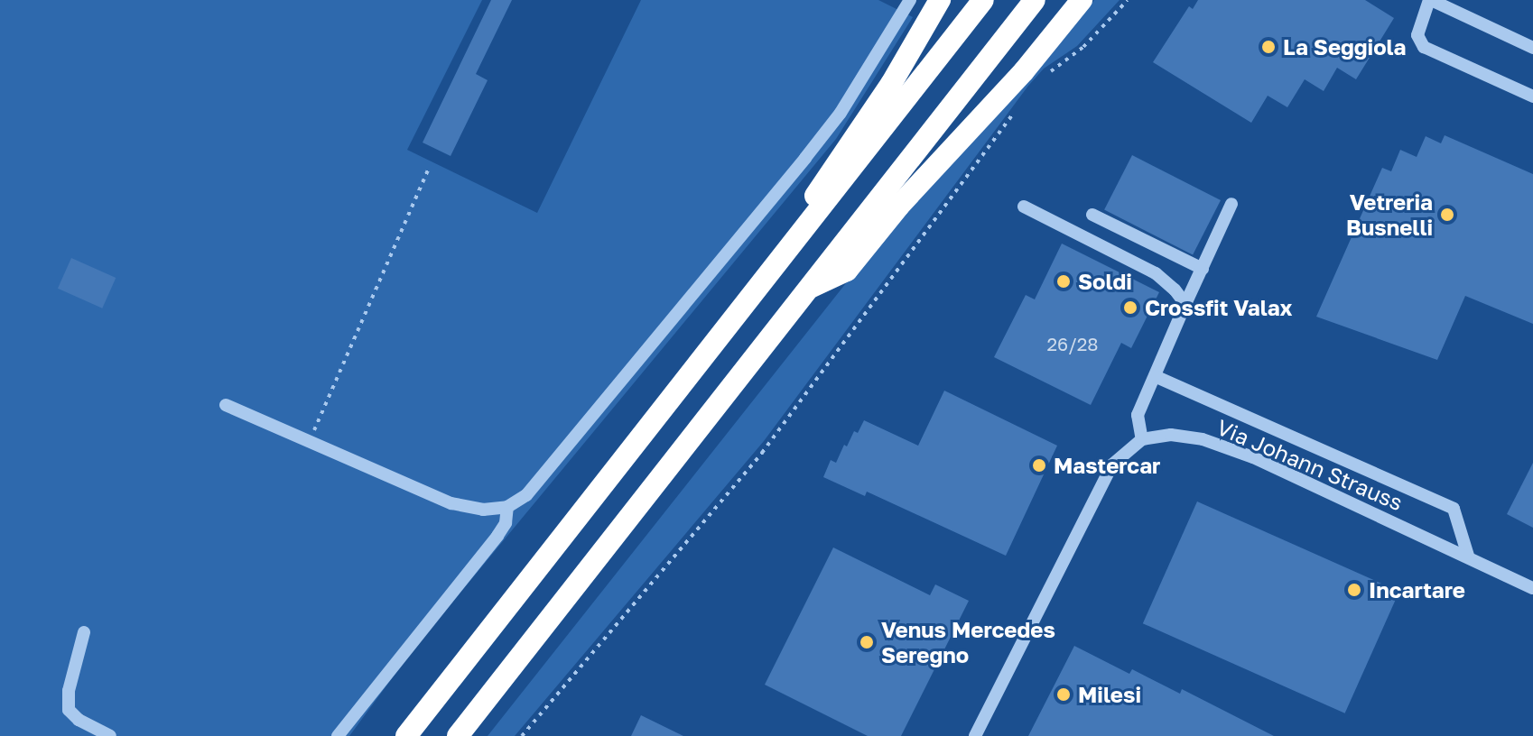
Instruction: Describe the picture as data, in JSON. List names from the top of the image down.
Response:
{
  "streets": {
    "street": ["Via Johann Strauss"]
  },
  "places": [
    "La Seggiola",
    "Vetreria Busnelli",
    "Soldi",
    "Crossfit Valax",
    "Mastercar",
    "Incartare",
    "Venus Mercedes Seregno",
    "Milesi"
  ],
  "house_numbers": ["26/28"]
}
